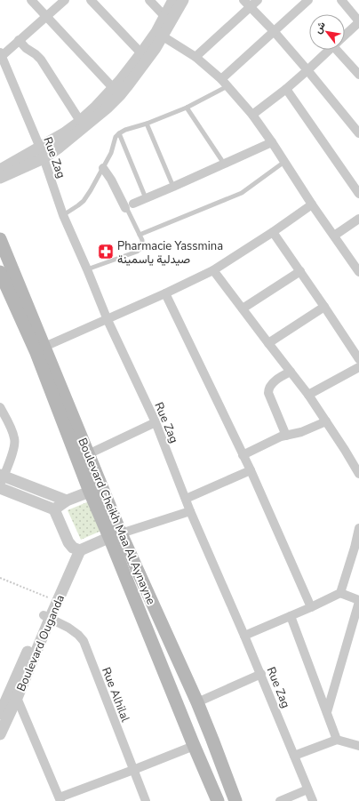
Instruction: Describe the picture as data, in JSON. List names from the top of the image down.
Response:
{
  "streets": {
    "main road": ["Boulevard Cheikh Maa Al Aynayne"],
    "street": ["Rue Zag", "Boulevard Ouganda", "Rue Alhilal"]
  },
  "crossings": [
    ["Boulevard Ouganda", "Rue Alhilal"]
  ],
  "places": {
    "pharmacy": ["Pharmacie Yassmina صيدلية ياسمينة"]
  },
  "north": "top left"
}
